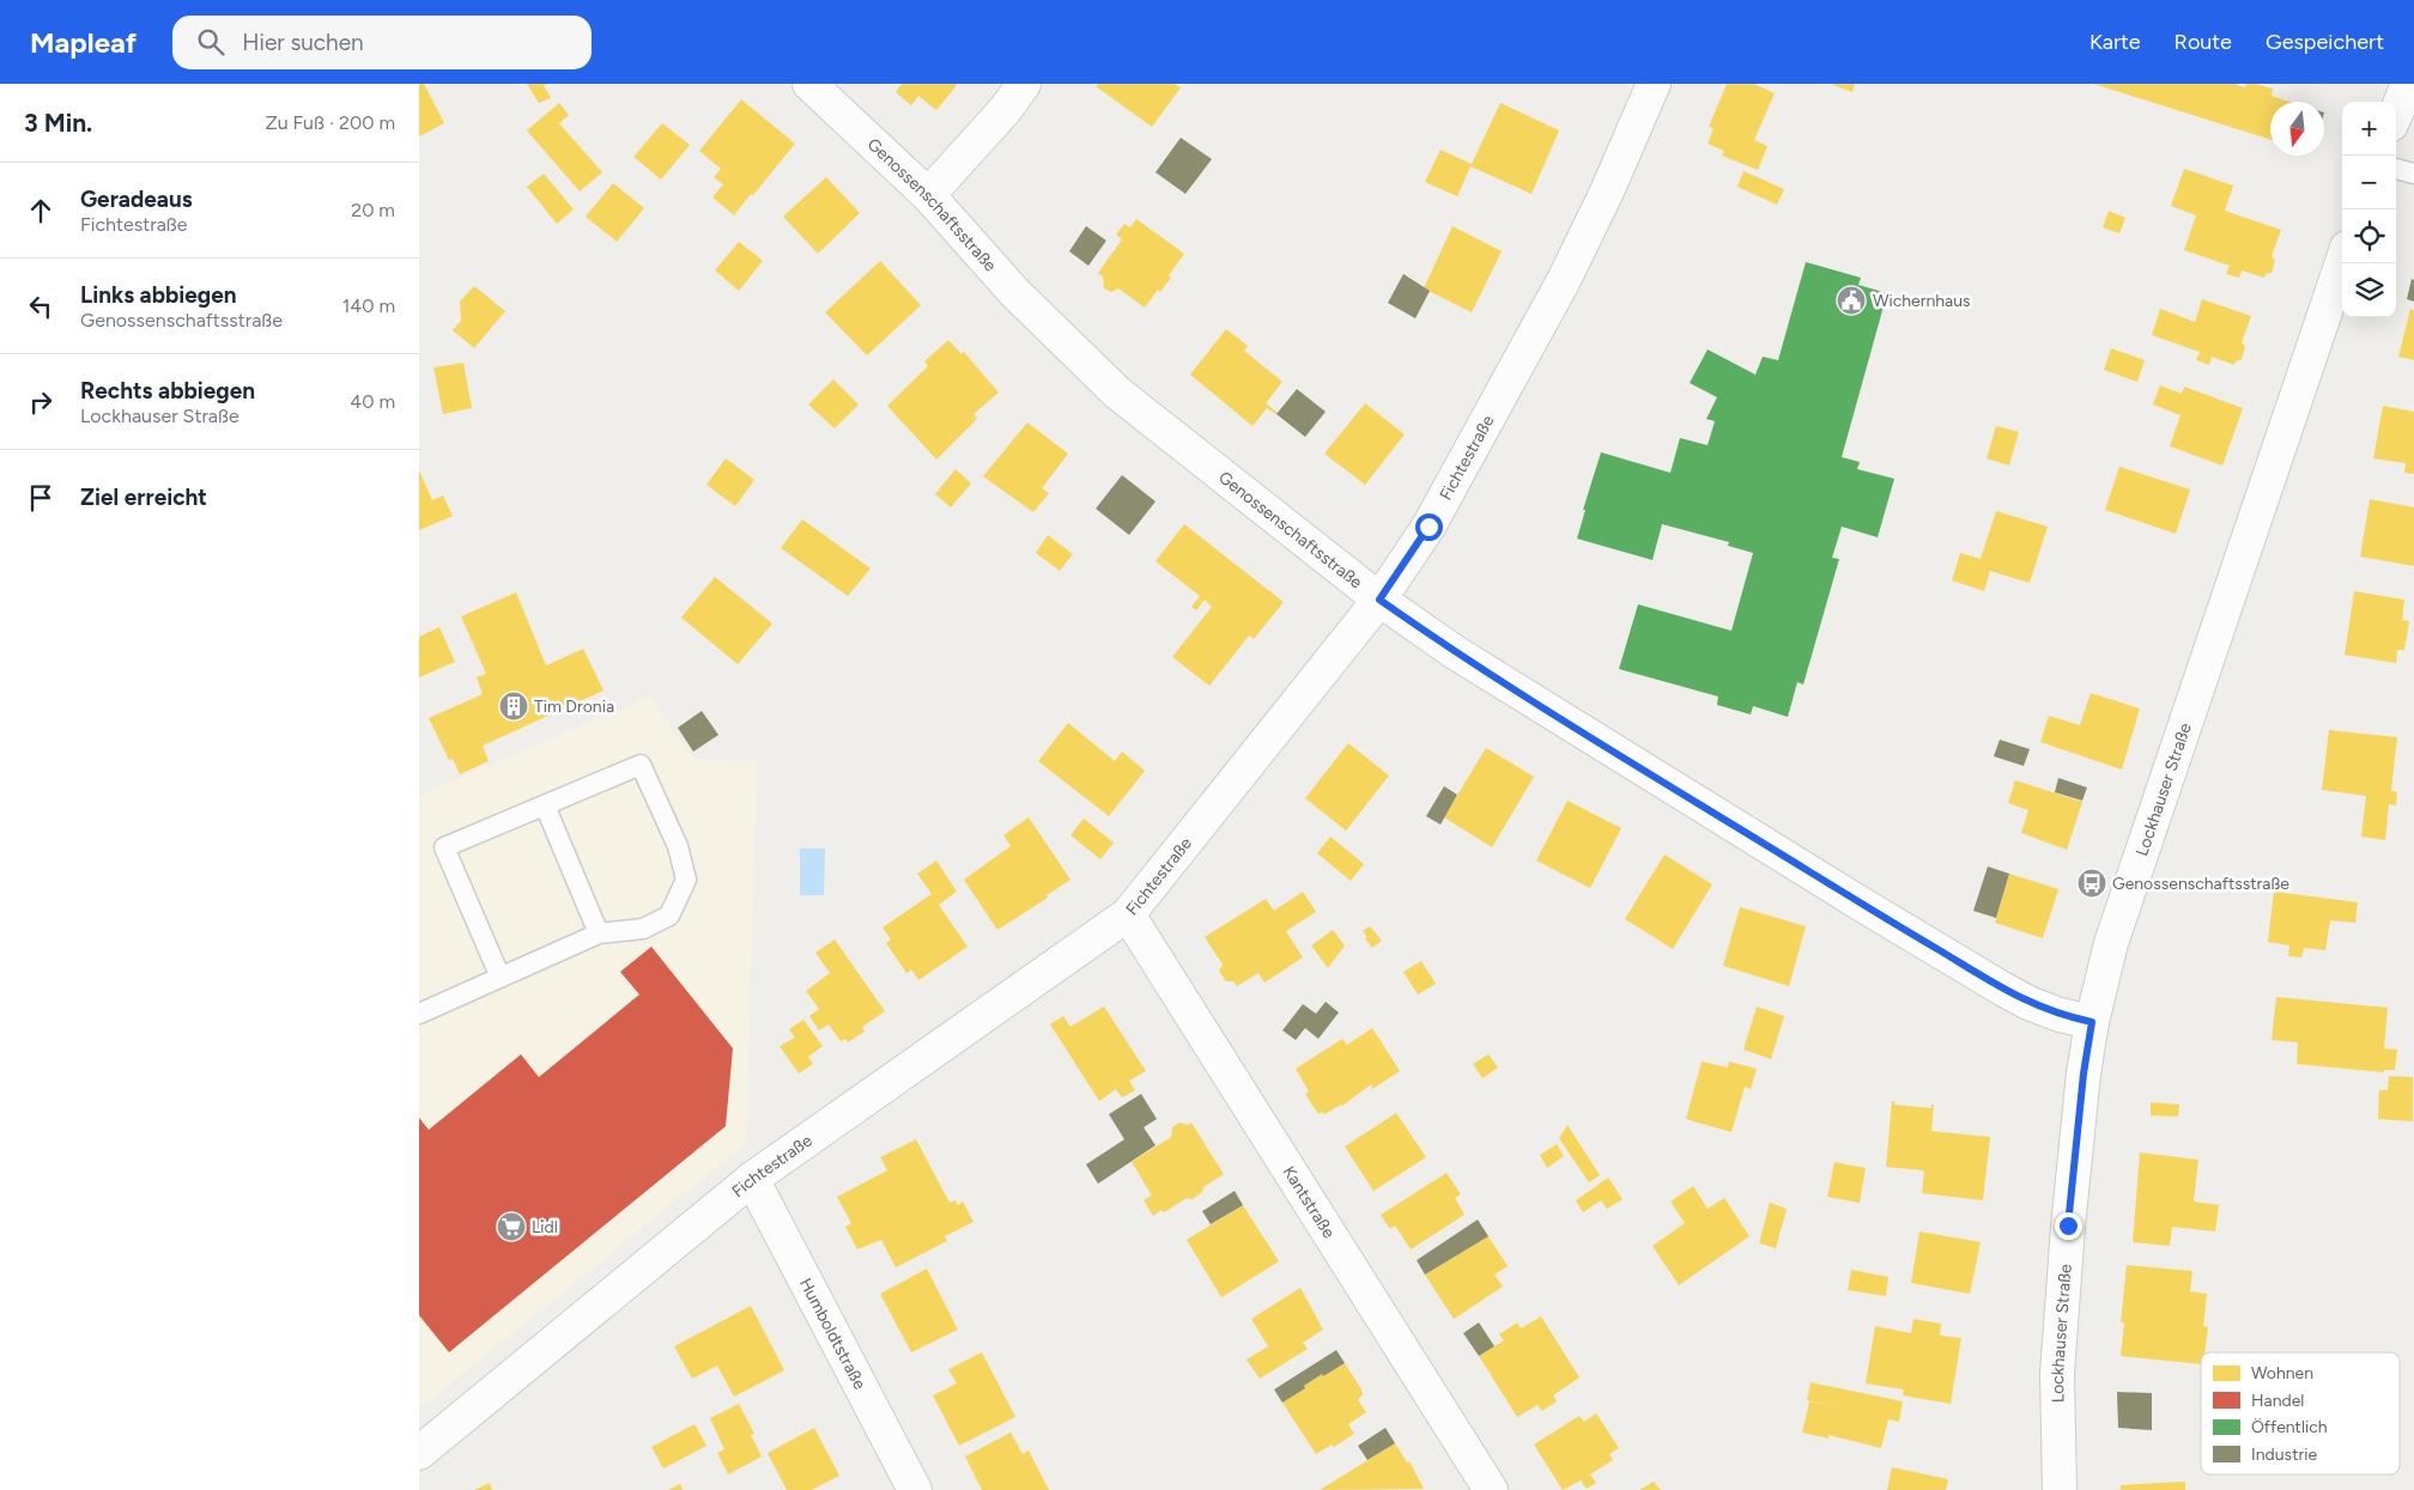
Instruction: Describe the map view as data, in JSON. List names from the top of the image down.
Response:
{
  "streets": {
    "street": [
      "Genossenschaftsstraße",
      "Fichtestraße",
      "Lockhauser Straße",
      "Kantstraße",
      "Humboldtstraße"
    ]
  },
  "crossings": [
    ["Genossenschaftsstraße", "Fichtestraße"],
    ["Genossenschaftsstraße", "Lockhauser Straße"],
    ["Fichtestraße", "Kantstraße"],
    ["Fichtestraße", "Humboldtstraße"]
  ],
  "places": {
    "public building": ["Wichernhaus"],
    "building": ["Tim Dronia"],
    "bus stop": ["Genossenschaftsstraße"],
    "supermarket": ["Lidl"]
  },
  "legend": [
    "Wohnen",
    "Handel",
    "Öffentlich",
    "Industrie"
  ],
  "north": "bottom",
  "page": {
    "header": "Mapleaf",
    "search": "Hier suchen",
    "nav": ["Karte", "Route", "Gespeichert"],
    "heading": ["3 Min.", "Zu Fuß · 200 m"],
    "map_buttons": ["+", "−"],
    "list": [
      ["Geradeaus", "Fichtestraße", "20 m"],
      ["Links abbiegen", "Genossenschaftsstraße", "140 m"],
      ["Rechts abbiegen", "Lockhauser Straße", "40 m"],
      "Ziel erreicht"
    ]
  }
}
